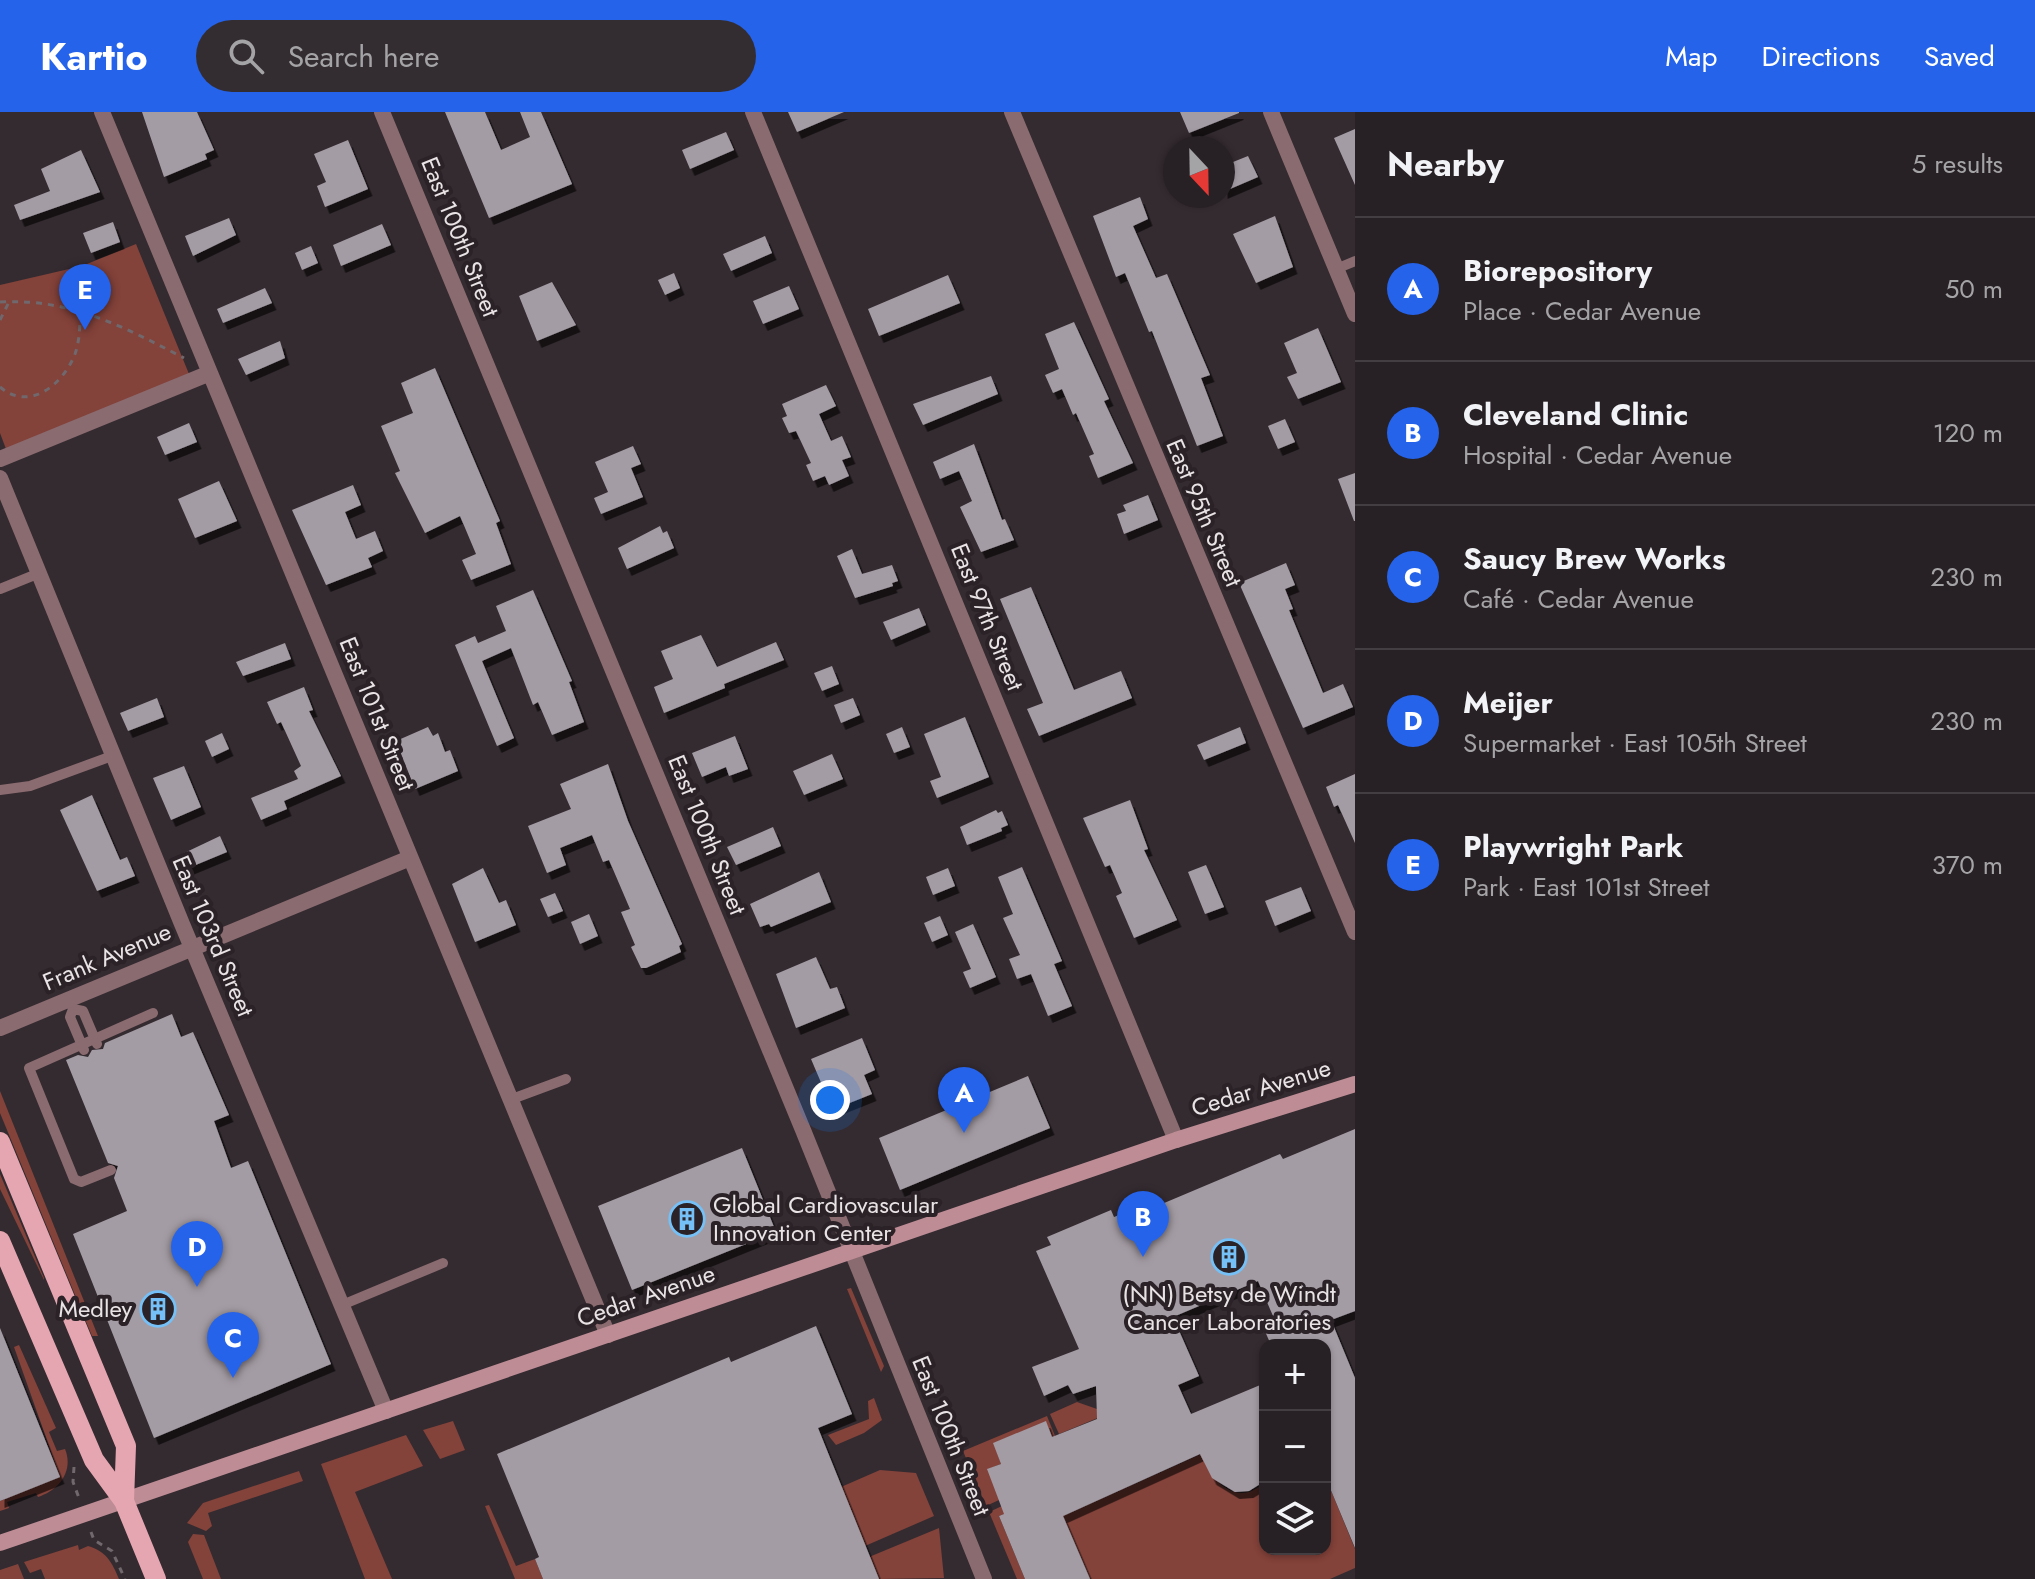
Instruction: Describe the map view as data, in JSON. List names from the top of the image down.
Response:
{
  "streets": {
    "street": [
      "East 100th Street",
      "East 95th Street",
      "East 97th Street",
      "East 101st Street",
      "East 103rd Street",
      "Frank Avenue",
      "Cedar Avenue"
    ]
  },
  "crossings": [
    ["East 100th Street", "Cedar Avenue"],
    ["East 97th Street", "Cedar Avenue"],
    ["East 101st Street", "Frank Avenue"],
    ["East 101st Street", "Cedar Avenue"],
    ["East 103rd Street", "Frank Avenue"],
    ["East 103rd Street", "Cedar Avenue"]
  ],
  "places": {
    "building": ["Global Cardiovascular Innovation Center", "(NN) Betsy de Windt Cancer Laboratories", "Medley"]
  },
  "north": "bottom",
  "page": {
    "header": "Kartio",
    "search": "Search here",
    "nav": ["Map", "Directions", "Saved"],
    "heading": ["Nearby", "5 results"],
    "list": [
      {
        "mark": "A",
        "name": "Biorepository",
        "note": "Place · Cedar Avenue",
        "value": "50 m"
      },
      {
        "mark": "B",
        "name": "Cleveland Clinic",
        "note": "Hospital · Cedar Avenue",
        "value": "120 m"
      },
      {
        "mark": "C",
        "name": "Saucy Brew Works",
        "note": "Café · Cedar Avenue",
        "value": "230 m"
      },
      {
        "mark": "D",
        "name": "Meijer",
        "note": "Supermarket · East 105th Street",
        "value": "230 m"
      },
      {
        "mark": "E",
        "name": "Playwright Park",
        "note": "Park · East 101st Street",
        "value": "370 m"
      }
    ],
    "pins": [
      "E",
      "A",
      "B",
      "D",
      "C"
    ],
    "map_buttons": ["+", "−"]
  }
}
